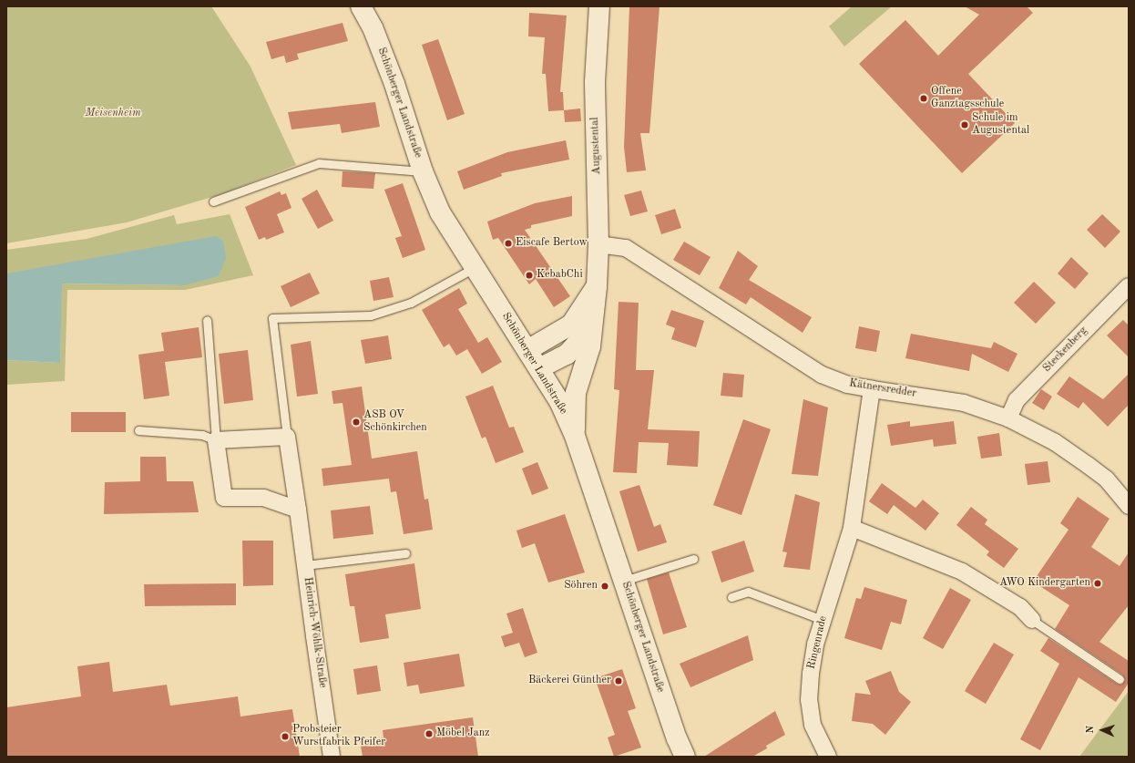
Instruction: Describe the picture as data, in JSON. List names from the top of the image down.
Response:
{
  "streets": {
    "main road": ["Schönberger Landstraße", "Augustental"],
    "street": [
      "Steckenberg",
      "Kätnersredder",
      "Heinrich-Wöhlk-Straße",
      "Ringenrade"
    ]
  },
  "crossings": [
    ["Schönberger Landstraße", "Augustental"],
    ["Augustental", "Kätnersredder"],
    ["Steckenberg", "Kätnersredder"],
    ["Kätnersredder", "Ringenrade"]
  ],
  "parks": ["Meisenheim"],
  "places": [
    "Offene Ganztagsschule",
    "Schule im Augustental",
    "Eiscafe Bertow",
    "KebabChi",
    "ASB OV Schönkirchen",
    "AWO Kindergarten",
    "Söhren",
    "Bäckerei Günther",
    "Möbel Janz",
    "Probsteier Wurstfabrik Pfeifer"
  ],
  "north": "left"
}
